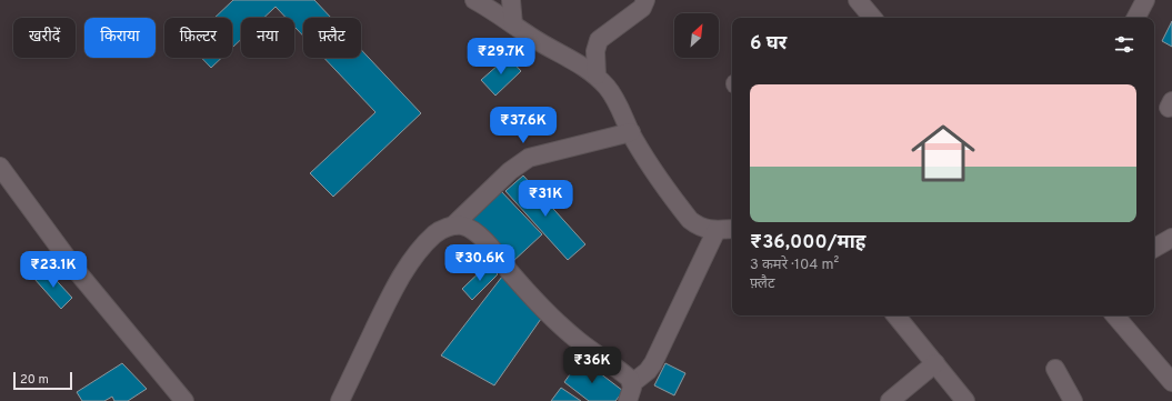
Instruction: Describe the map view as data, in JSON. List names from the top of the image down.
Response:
{
  "scale_bar": "20 m",
  "north": "top right",
  "page": {
    "chip": [
      "खरीदें",
      "किराया",
      "फ़िल्टर",
      "नया",
      "फ़्लैट"
    ],
    "heading": "6 घर",
    "price": [
      "₹29.7K",
      "₹37.6K",
      "₹31K",
      "₹30.6K",
      "₹23.1K",
      "₹36K"
    ],
    "list": [
      {
        "name": "₹36,000/माह",
        "note": "3 कमरे · 104 m² · फ़्लैट"
      }
    ],
    "scale": "20 m"
  }
}
